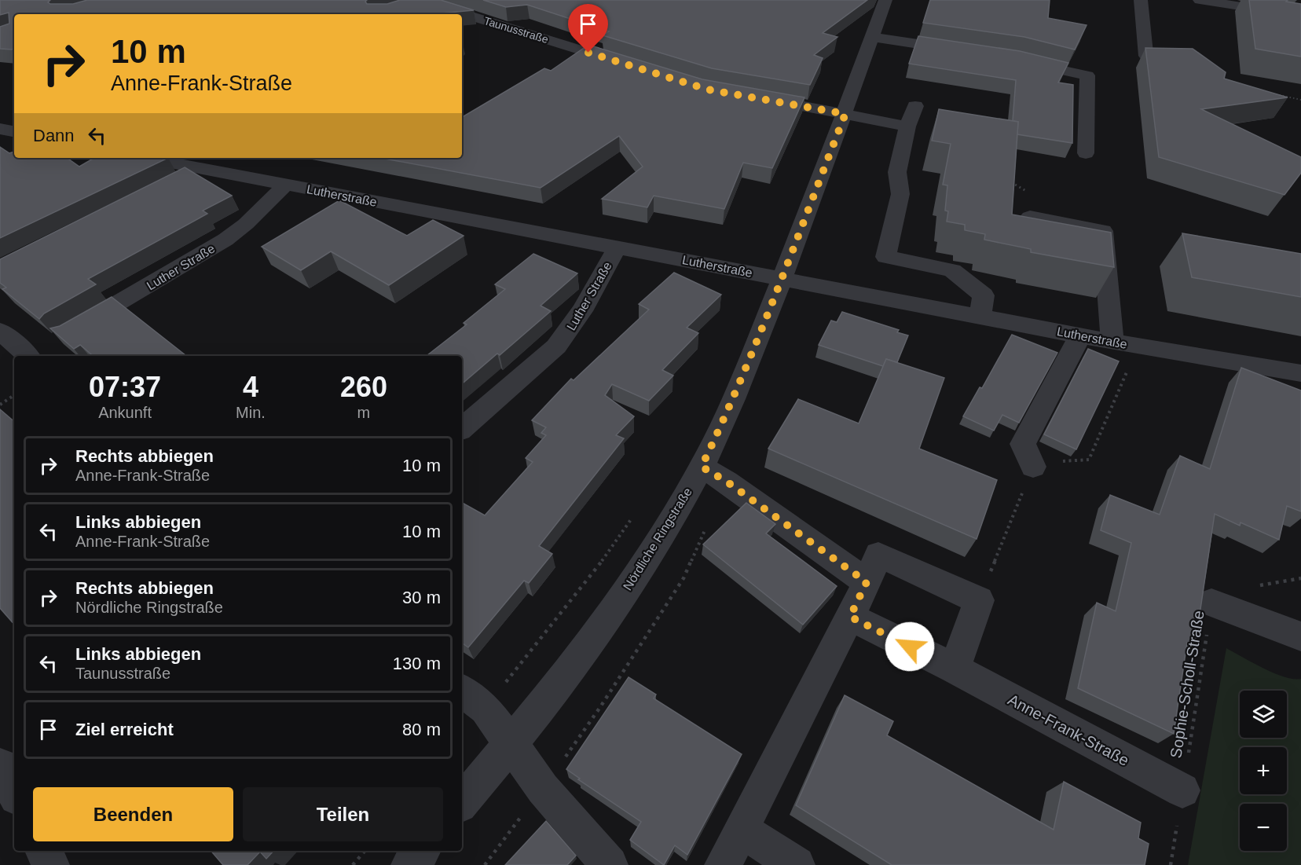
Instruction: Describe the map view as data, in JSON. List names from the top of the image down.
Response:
{
  "streets": {
    "street": [
      "Taunusstraße",
      "Lutherstraße",
      "Luther Straße",
      "Nördliche Ringstraße",
      "Anne-Frank-Straße"
    ],
    "path": ["Sophie-Scholl-Straße"]
  },
  "crossings": [
    ["Lutherstraße", "Luther Straße"],
    ["Lutherstraße", "Nördliche Ringstraße"],
    ["Sophie-Scholl-Straße", "Anne-Frank-Straße"]
  ],
  "page": {
    "turn": ["10 m", "Anne-Frank-Straße"],
    "then": "Dann",
    "eta": [
      "07:37",
      "Ankunft",
      "4",
      "Min.",
      "260",
      "m"
    ],
    "list": [
      {
        "name": "Rechts abbiegen",
        "note": "Anne-Frank-Straße",
        "value": "10 m"
      },
      {
        "name": "Links abbiegen",
        "note": "Anne-Frank-Straße",
        "value": "10 m"
      },
      {
        "name": "Rechts abbiegen",
        "note": "Nördliche Ringstraße",
        "value": "30 m"
      },
      {
        "name": "Links abbiegen",
        "note": "Taunusstraße",
        "value": "130 m"
      },
      {
        "name": "Ziel erreicht",
        "value": "80 m"
      }
    ],
    "map_buttons": ["+", "−"],
    "buttons": ["Beenden", "Teilen"]
  }
}
